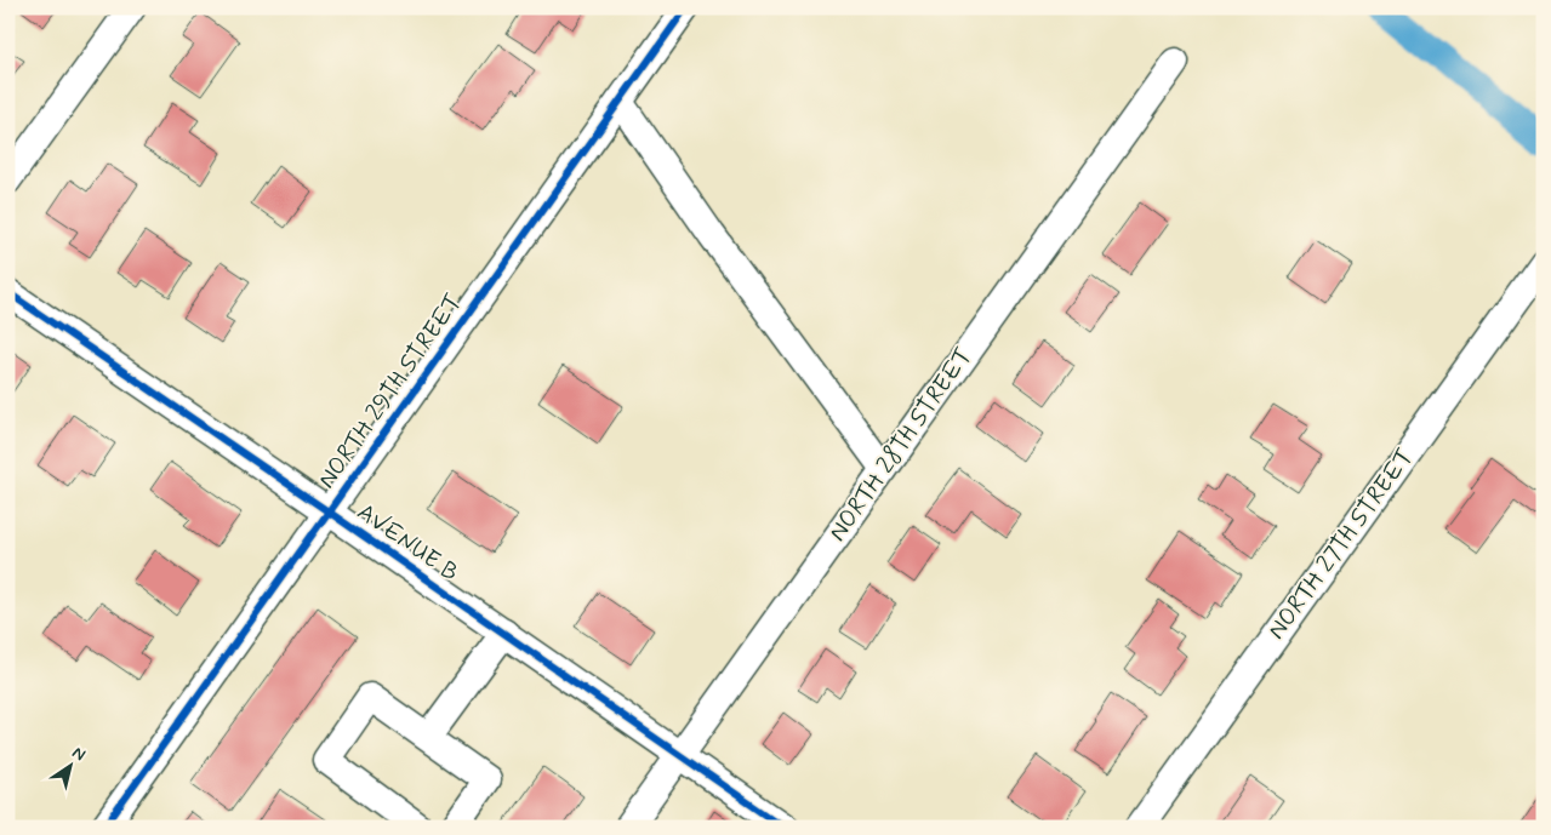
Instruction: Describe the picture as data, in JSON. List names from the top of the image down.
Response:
{
  "streets": {
    "street": [
      "NORTH 29TH STREET",
      "NORTH 28TH STREET",
      "AVENUE B",
      "NORTH 27TH STREET"
    ]
  },
  "crossings": [
    ["NORTH 29TH STREET", "AVENUE B"],
    ["NORTH 28TH STREET", "AVENUE B"]
  ],
  "north": "top right"
}
